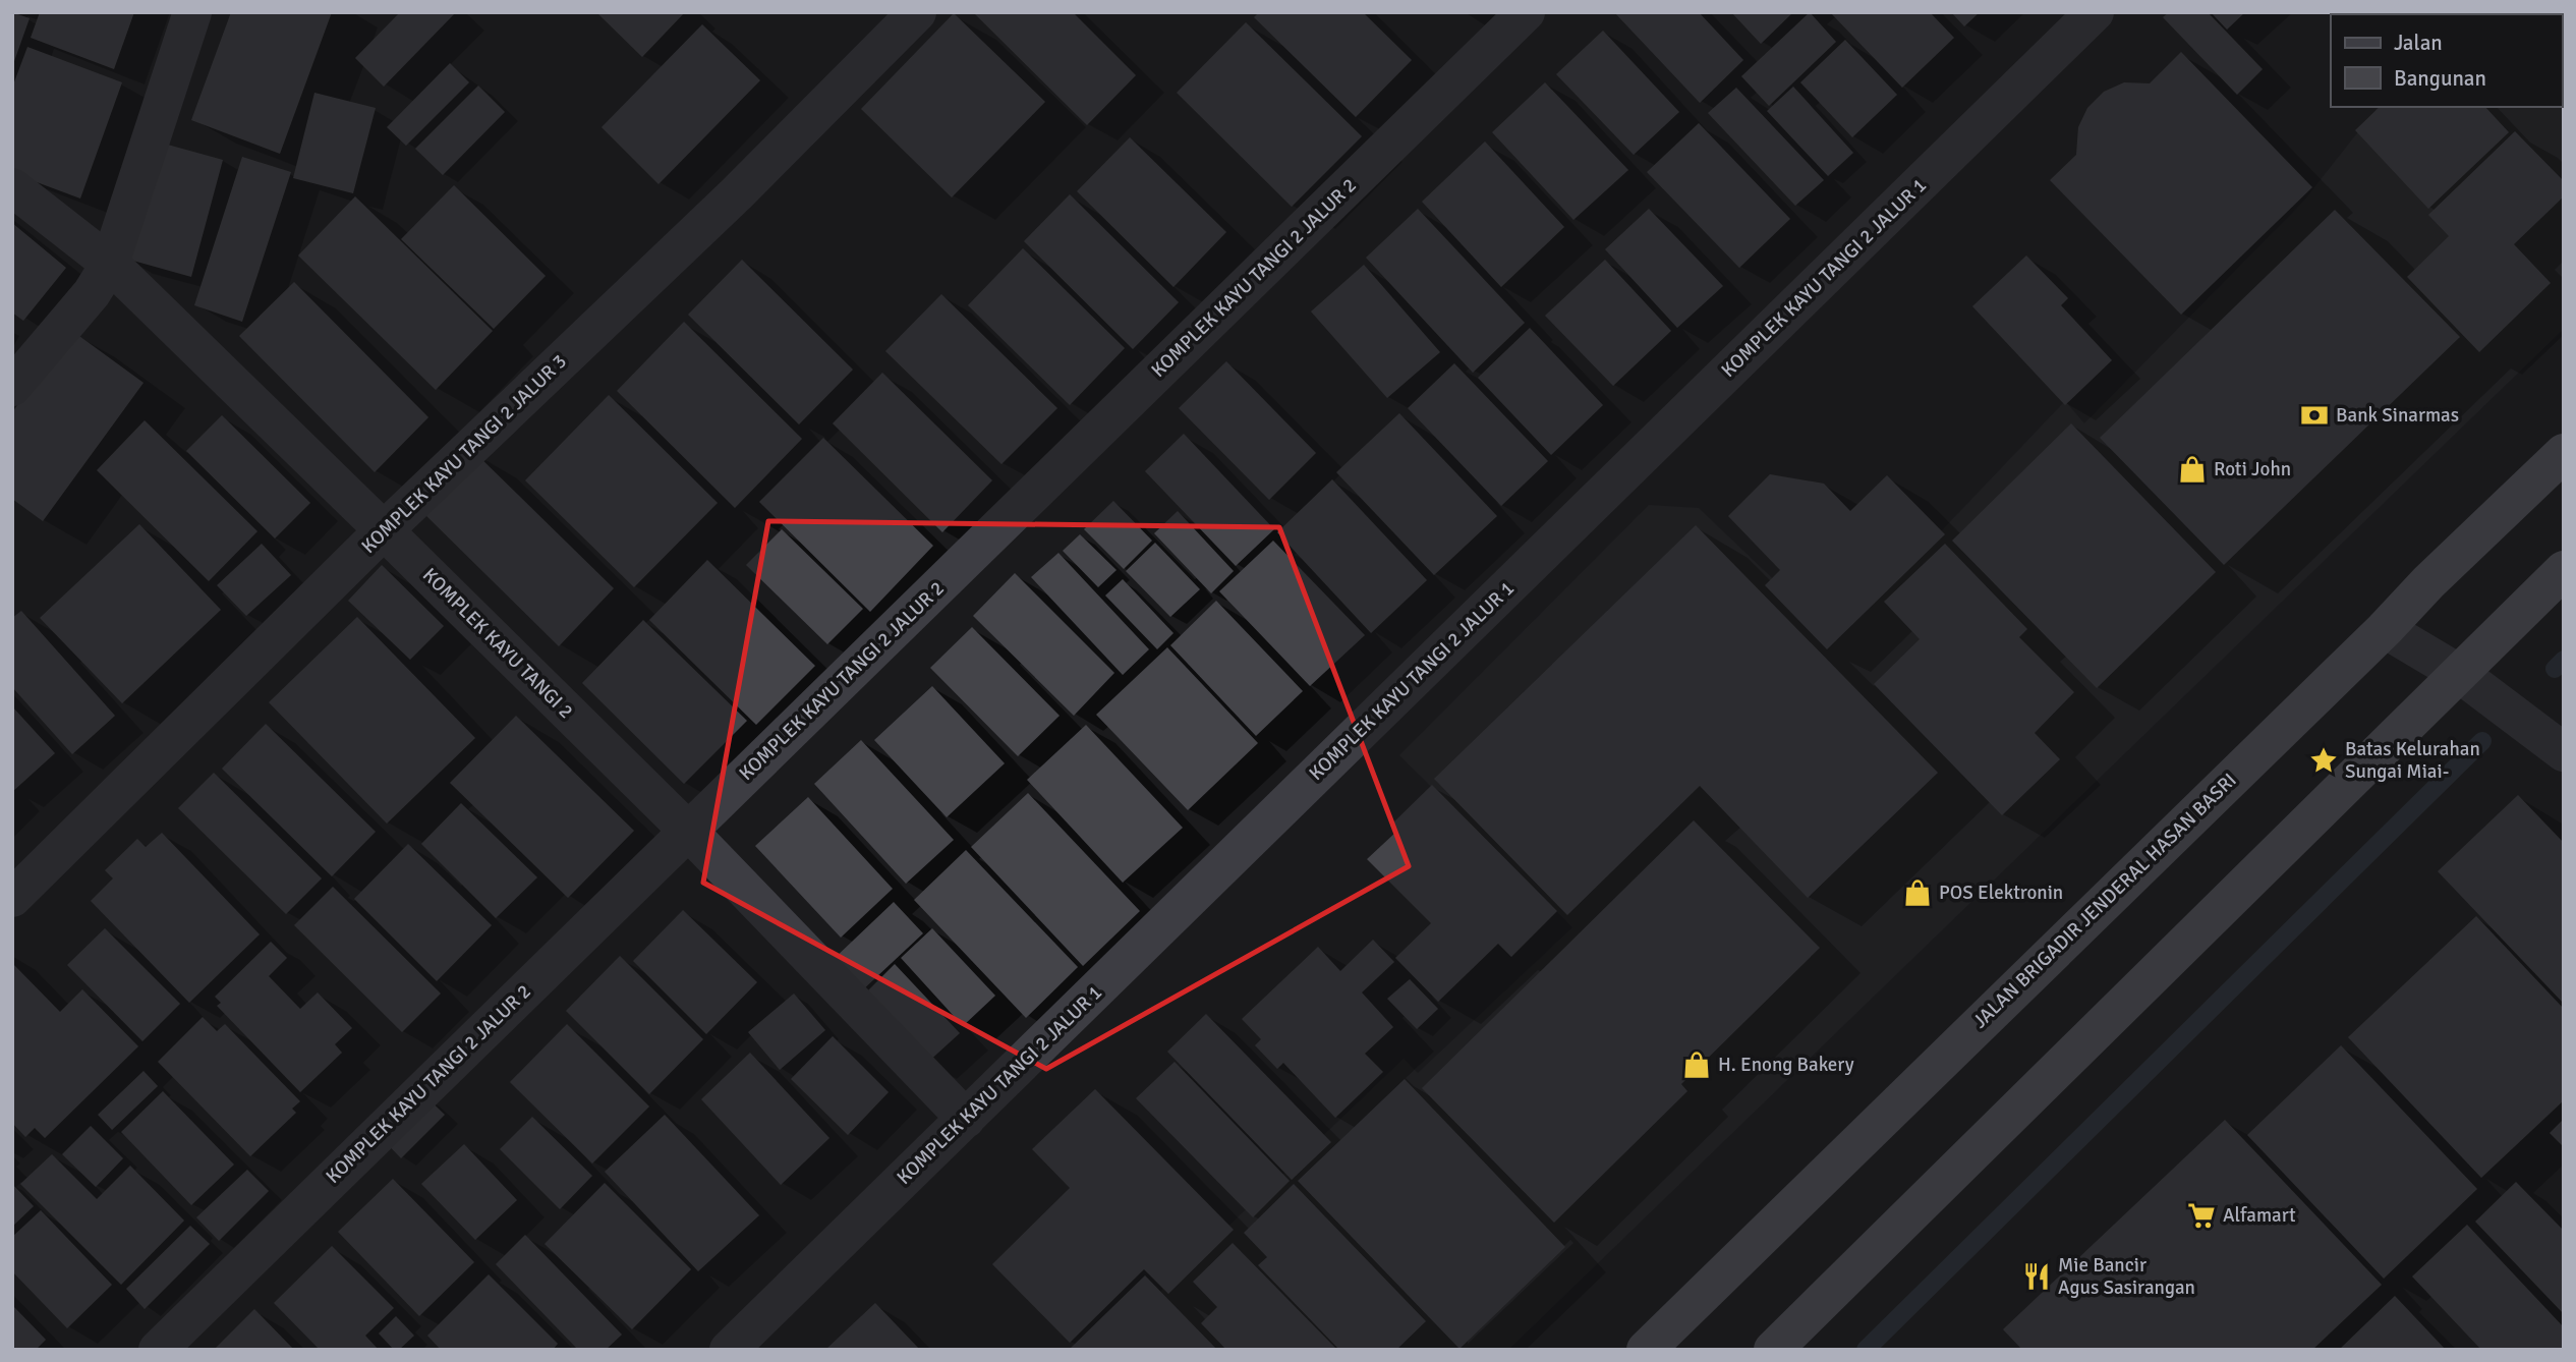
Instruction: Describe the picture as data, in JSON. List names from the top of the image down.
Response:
{
  "streets": {
    "highway": ["JALAN BRIGADIR JENDERAL HASAN BASRI"],
    "street": [
      "KOMPLEK KAYU TANGI 2 JALUR 2",
      "KOMPLEK KAYU TANGI 2 JALUR 1",
      "KOMPLEK KAYU TANGI 2 JALUR 3",
      "KOMPLEK KAYU TANGI 2"
    ]
  },
  "crossings": [
    ["KOMPLEK KAYU TANGI 2 JALUR 2", "KOMPLEK KAYU TANGI 2"],
    ["KOMPLEK KAYU TANGI 2 JALUR 1", "KOMPLEK KAYU TANGI 2"],
    ["KOMPLEK KAYU TANGI 2 JALUR 3", "KOMPLEK KAYU TANGI 2"]
  ],
  "places": {
    "bank": ["Bank Sinarmas"],
    "shop": ["Roti John", "POS Elektronin", "H. Enong Bakery"],
    "place": ["Batas Kelurahan Sungai Miai-"],
    "supermarket": ["Alfamart"],
    "restaurant": ["Mie Bancir Agus Sasirangan"]
  },
  "legend": ["Jalan", "Bangunan"]
}
